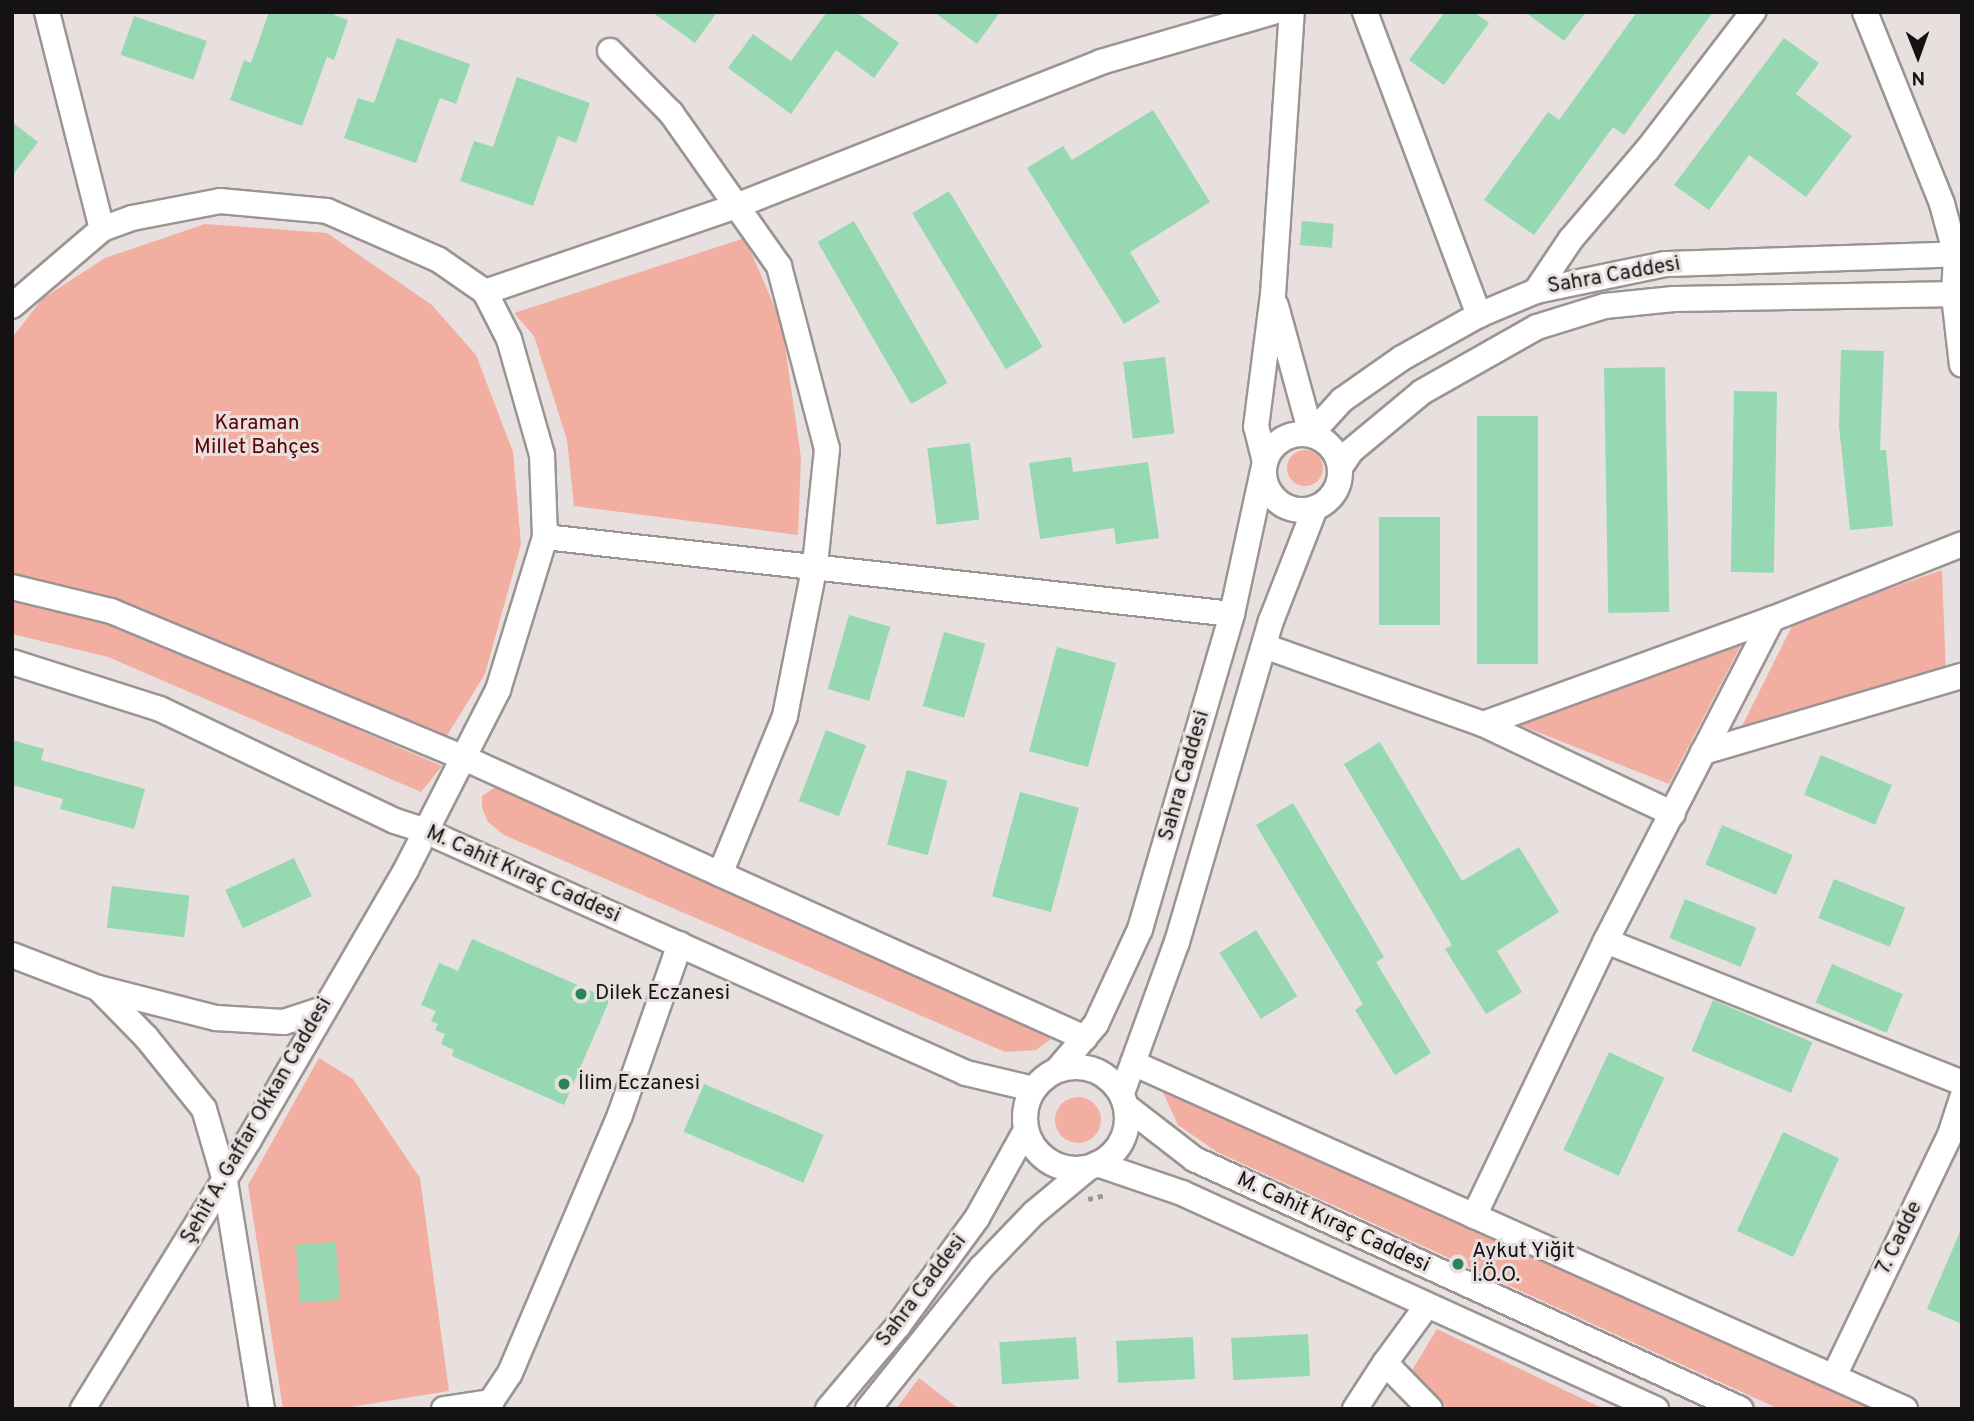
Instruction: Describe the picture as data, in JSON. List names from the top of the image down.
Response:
{
  "streets": {
    "street": [
      "Sahra Caddesi",
      "M. Cahit Kıraç Caddesi",
      "Şehit A. Gaffar Okkan Caddesi",
      "7. Cadde"
    ]
  },
  "crossings": [
    ["Sahra Caddesi", "M. Cahit Kıraç Caddesi"],
    ["M. Cahit Kıraç Caddesi", "Şehit A. Gaffar Okkan Caddesi"]
  ],
  "parks": ["Karaman Millet Bahçes"],
  "places": ["Dilek Eczanesi", "İlim Eczanesi", "Aykut Yiğit İ.Ö.O."],
  "north": "bottom"
}
